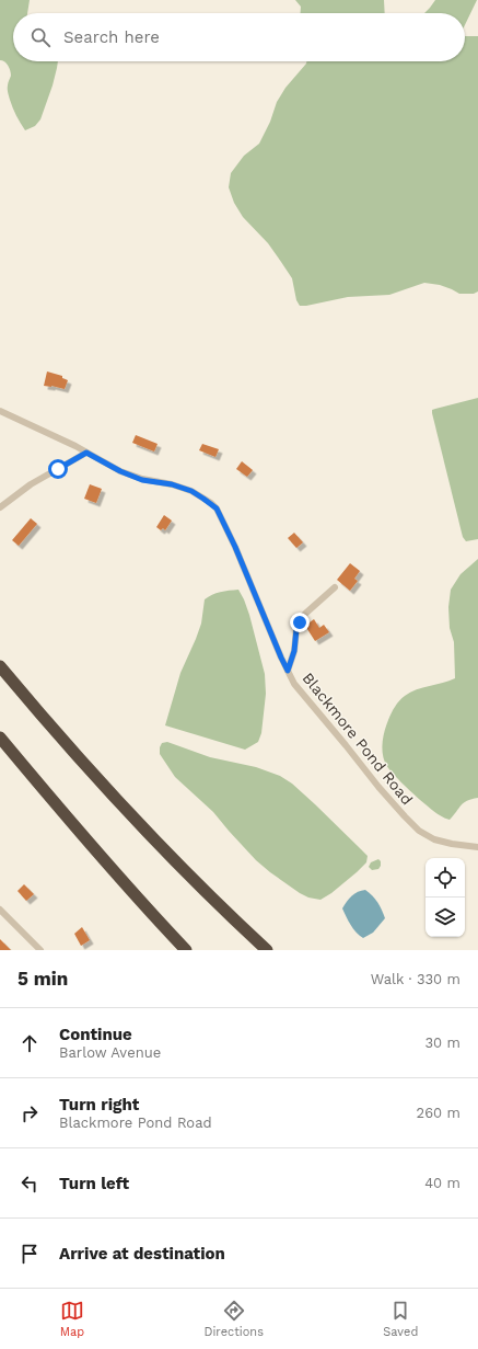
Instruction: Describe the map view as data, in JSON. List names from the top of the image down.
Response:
{
  "streets": {
    "street": ["Blackmore Pond Road"]
  },
  "page": {
    "search": "Search here",
    "heading": ["5 min", "Walk · 330 m"],
    "list": [
      ["Continue", "Barlow Avenue", "30 m"],
      ["Turn right", "Blackmore Pond Road", "260 m"],
      ["Turn left", "40 m"],
      "Arrive at destination"
    ],
    "nav": ["Map", "Directions", "Saved"]
  }
}
